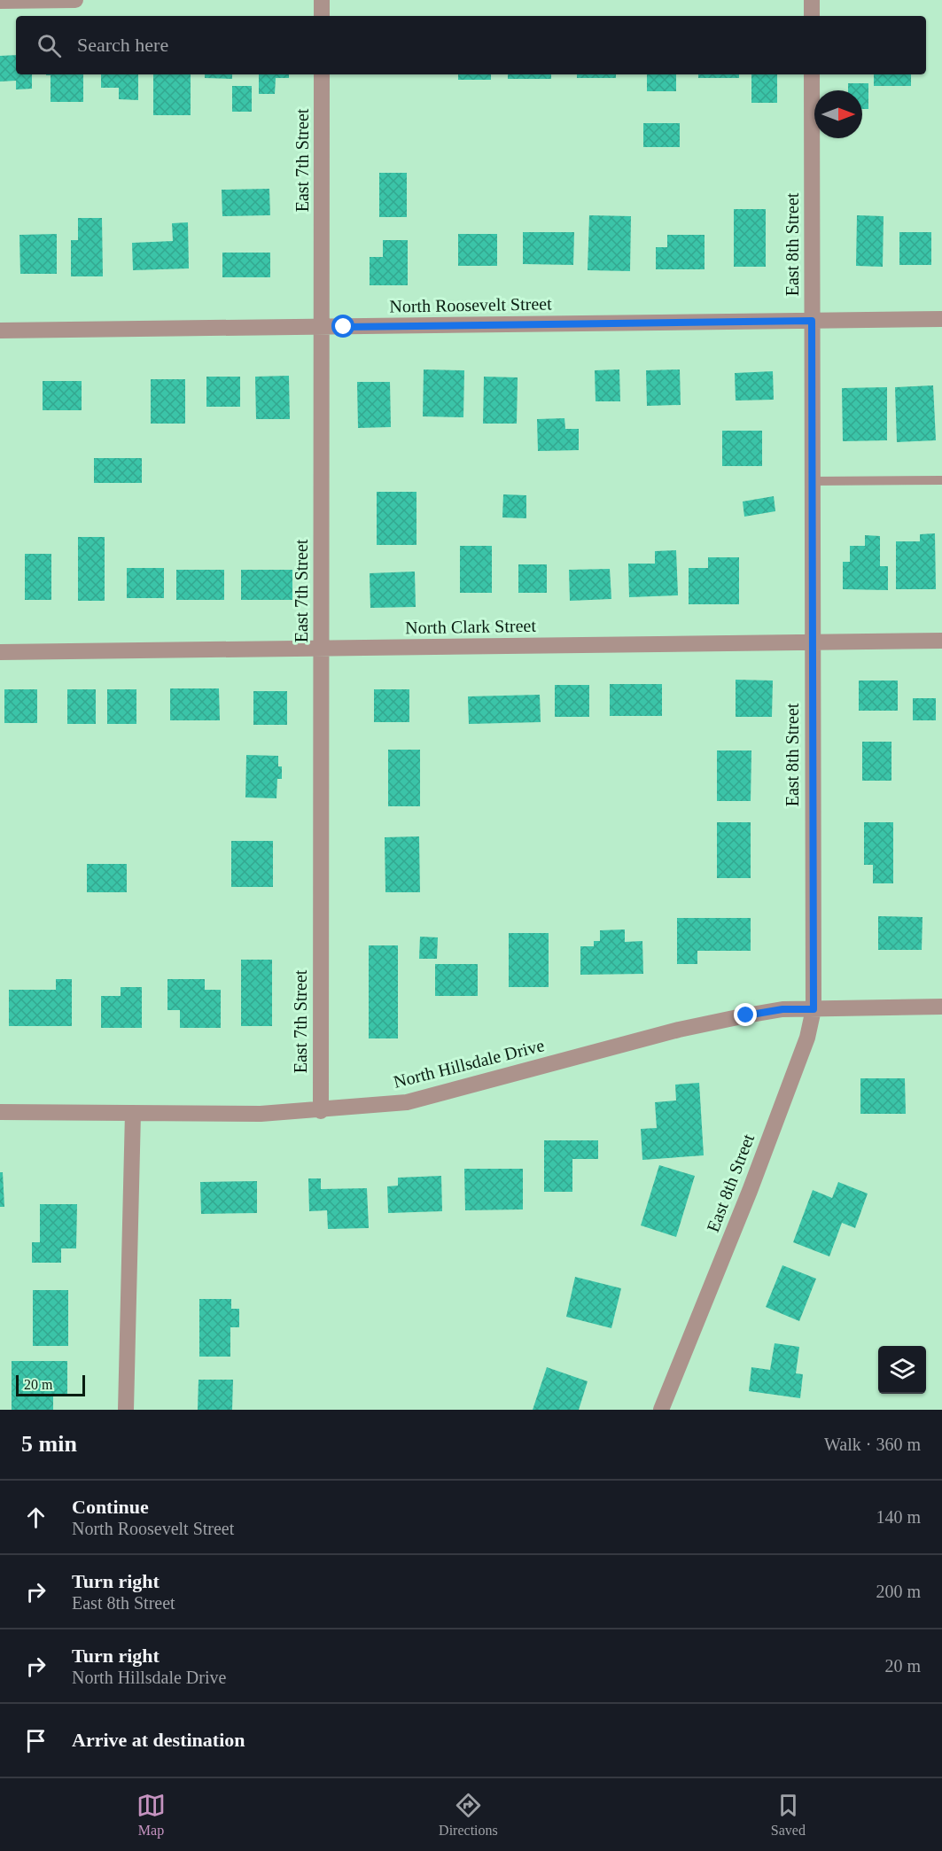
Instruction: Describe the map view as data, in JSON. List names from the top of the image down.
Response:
{
  "streets": {
    "street": [
      "East 7th Street",
      "East 8th Street",
      "North Roosevelt Street",
      "North Clark Street",
      "North Hillsdale Drive"
    ]
  },
  "crossings": [
    ["East 7th Street", "North Roosevelt Street"],
    ["East 7th Street", "North Clark Street"],
    ["East 7th Street", "North Hillsdale Drive"],
    ["East 8th Street", "North Roosevelt Street"],
    ["East 8th Street", "North Clark Street"],
    ["East 8th Street", "North Hillsdale Drive"]
  ],
  "scale_bar": "20 m",
  "north": "right",
  "page": {
    "search": "Search here",
    "scale": "20 m",
    "heading": ["5 min", "Walk · 360 m"],
    "list": [
      ["Continue", "North Roosevelt Street", "140 m"],
      ["Turn right", "East 8th Street", "200 m"],
      ["Turn right", "North Hillsdale Drive", "20 m"],
      "Arrive at destination"
    ],
    "nav": ["Map", "Directions", "Saved"]
  }
}
